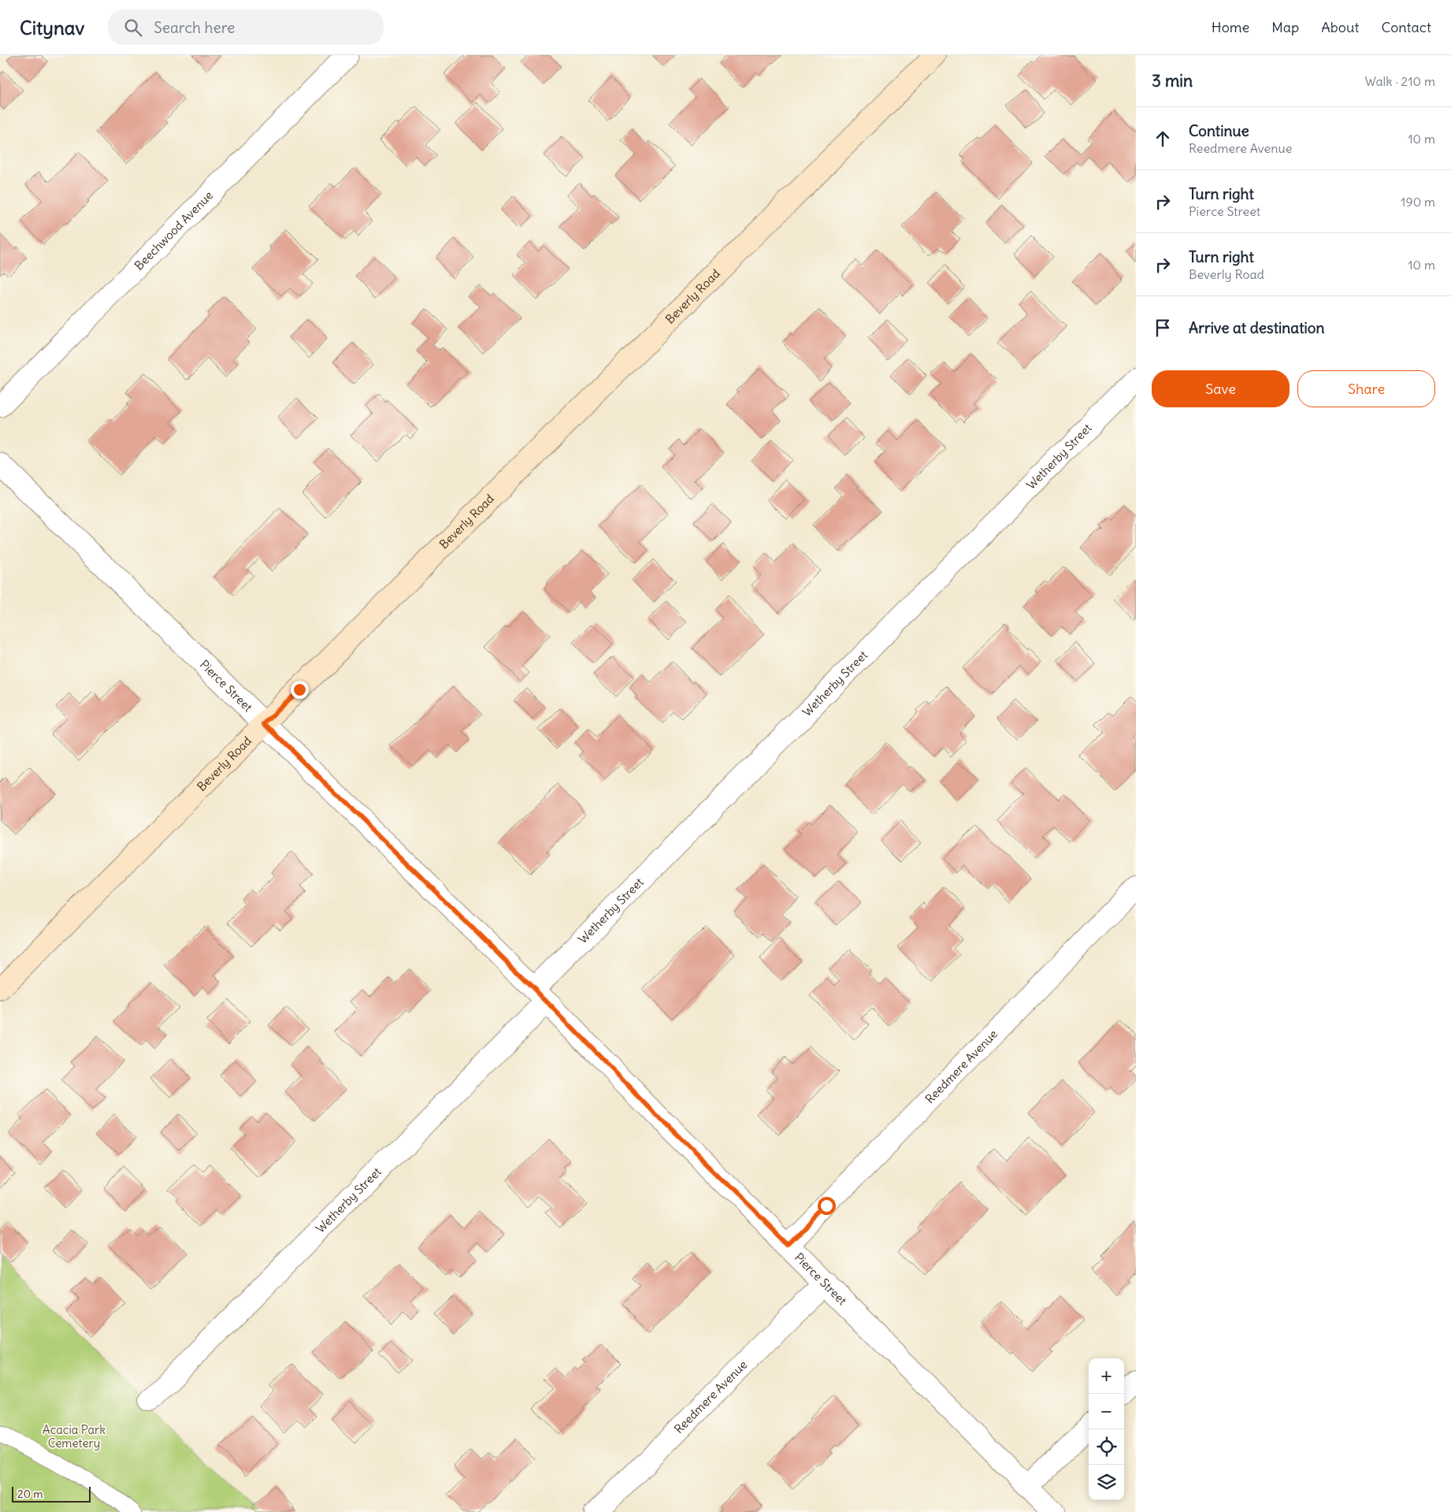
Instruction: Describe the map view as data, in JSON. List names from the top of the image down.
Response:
{
  "streets": {
    "street": [
      "Beechwood Avenue",
      "Beverly Road",
      "Wetherby Street",
      "Pierce Street",
      "Reedmere Avenue"
    ]
  },
  "crossings": [
    ["Beverly Road", "Pierce Street"],
    ["Wetherby Street", "Pierce Street"],
    ["Pierce Street", "Reedmere Avenue"]
  ],
  "parks": ["Acacia Park Cemetery"],
  "scale_bar": "20 m",
  "page": {
    "header": "Citynav",
    "search": "Search here",
    "nav": [
      "Home",
      "Map",
      "About",
      "Contact"
    ],
    "heading": ["3 min", "Walk · 210 m"],
    "list": [
      ["Continue", "Reedmere Avenue", "10 m"],
      ["Turn right", "Pierce Street", "190 m"],
      ["Turn right", "Beverly Road", "10 m"],
      "Arrive at destination"
    ],
    "buttons": ["Save", "Share"],
    "map_buttons": ["+", "−"],
    "scale": "20 m"
  }
}
